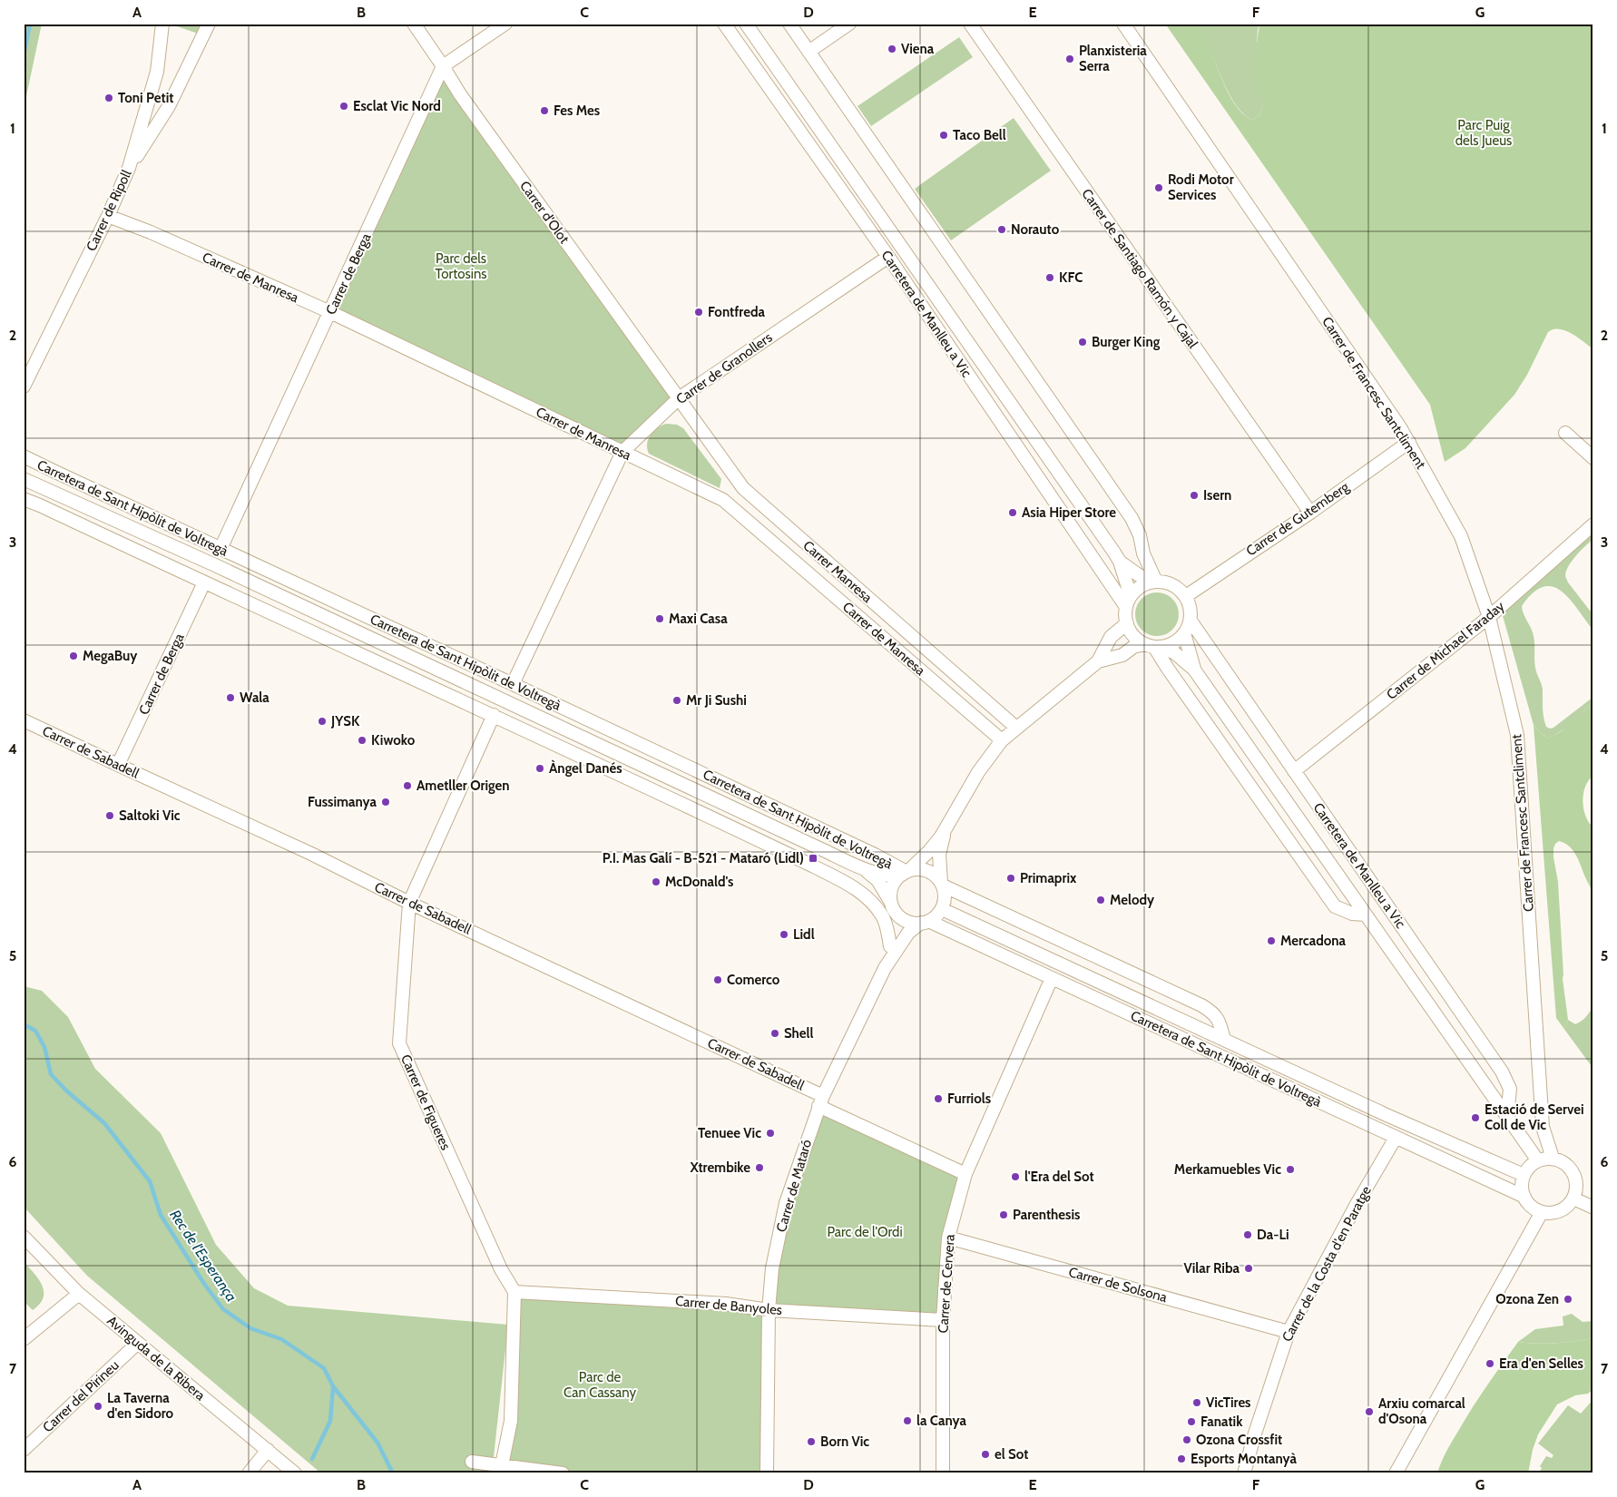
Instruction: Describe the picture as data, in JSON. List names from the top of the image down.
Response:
{
  "streets": {
    "street": [
      "Carrer de Ripoll",
      "Carrer d'Olot",
      "Carrer de Santiago Ramón y Cajal",
      "Carrer de Berga",
      "Carrer de Manresa",
      "Carretera de Manlleu a Vic",
      "Carrer de Granollers",
      "Carrer de Francesc Santcliment",
      "Carretera de Sant Hipòlit de Voltregà",
      "Carrer de Gutemberg",
      "Carrer Manresa",
      "Carrer de Michael Faraday",
      "Carrer de Sabadell",
      "Carrer de Figueres",
      "Carrer de Mataró",
      "Carrer de la Costa d'en Paratge",
      "Carrer de Cervera",
      "Carrer de Solsona",
      "Carrer de Banyoles",
      "Avinguda de la Ribera",
      "Carrer del Pirineu"
    ]
  },
  "crossings": [
    ["Carrer de Ripoll", "Carrer de Manresa"],
    ["Carrer d'Olot", "Carrer de Berga"],
    ["Carrer d'Olot", "Carrer de Granollers"],
    ["Carrer d'Olot", "Carrer Manresa"],
    ["Carrer de Santiago Ramón y Cajal", "Carrer de Gutemberg"],
    ["Carrer de Berga", "Carrer de Manresa"],
    ["Carrer de Berga", "Carretera de Sant Hipòlit de Voltregà"],
    ["Carrer de Berga", "Carrer de Sabadell"],
    ["Carrer de Manresa", "Carrer de Granollers"],
    ["Carretera de Manlleu a Vic", "Carrer de Granollers"],
    ["Carretera de Manlleu a Vic", "Carrer de Francesc Santcliment"],
    ["Carretera de Manlleu a Vic", "Carretera de Sant Hipòlit de Voltregà"],
    ["Carretera de Manlleu a Vic", "Carrer de Gutemberg"],
    ["Carretera de Manlleu a Vic", "Carrer de Michael Faraday"],
    ["Carrer de Granollers", "Carretera de Sant Hipòlit de Voltregà"],
    ["Carrer de Granollers", "Carrer Manresa"],
    ["Carrer de Francesc Santcliment", "Carretera de Sant Hipòlit de Voltregà"],
    ["Carrer de Francesc Santcliment", "Carrer de Gutemberg"],
    ["Carrer de Francesc Santcliment", "Carrer de Michael Faraday"],
    ["Carretera de Sant Hipòlit de Voltregà", "Carrer de Figueres"],
    ["Carretera de Sant Hipòlit de Voltregà", "Carrer de Mataró"],
    ["Carretera de Sant Hipòlit de Voltregà", "Carrer de la Costa d'en Paratge"],
    ["Carretera de Sant Hipòlit de Voltregà", "Carrer de Cervera"],
    ["Carrer de Sabadell", "Carrer de Figueres"],
    ["Carrer de Sabadell", "Carrer de Mataró"],
    ["Carrer de Sabadell", "Carrer de Cervera"],
    ["Carrer de Figueres", "Carrer de Banyoles"],
    ["Carrer de Mataró", "Carrer de Banyoles"],
    ["Carrer de la Costa d'en Paratge", "Carrer de Solsona"],
    ["Carrer de Cervera", "Carrer de Solsona"],
    ["Carrer de Cervera", "Carrer de Banyoles"],
    ["Avinguda de la Ribera", "Carrer del Pirineu"]
  ],
  "water": ["Rec de l'Esperança"],
  "parks": [
    "Parc Puig dels Jueus",
    "Parc dels Tortosins",
    "Parc de l'Ordi",
    "Parc de Can Cassany"
  ],
  "places": {
    "other": [
      "Viena",
      "Planxisteria Serra",
      "Toni Petit",
      "Esclat Vic Nord",
      "Fes Mes",
      "Taco Bell",
      "Rodi Motor Services",
      "Norauto",
      "KFC",
      "Fontfreda",
      "Burger King",
      "Isern",
      "Asia Hiper Store",
      "Maxi Casa",
      "MegaBuy",
      "Wala",
      "Mr Ji Sushi",
      "JYSK",
      "Kiwoko",
      "Àngel Danés",
      "Ametller Origen",
      "Fussimanya",
      "Saltoki Vic",
      "Primaprix",
      "McDonald's",
      "Melody",
      "Lidl",
      "Mercadona",
      "Comerco",
      "Shell",
      "Furriols",
      "Estació de Servei Coll de Vic",
      "Tenuee Vic",
      "Xtrembike",
      "Merkamuebles Vic",
      "l'Era del Sot",
      "Parenthesis",
      "Da-Li",
      "Vilar Riba",
      "Ozona Zen",
      "Era d'en Selles",
      "VicTires",
      "La Taverna d'en Sidoro",
      "Arxiu comarcal d'Osona",
      "la Canya",
      "Fanatik",
      "Ozona Crossfit",
      "Born Vic",
      "el Sot",
      "Esports Montanyà"
    ],
    "transit": ["P.I. Mas Galí - B-521 - Mataró (Lidl)"]
  },
  "grid": {
    "columns": [
      "A",
      "B",
      "C",
      "D",
      "E",
      "F",
      "G"
    ],
    "rows": [
      "1",
      "2",
      "3",
      "4",
      "5",
      "6",
      "7"
    ]
  }
}
